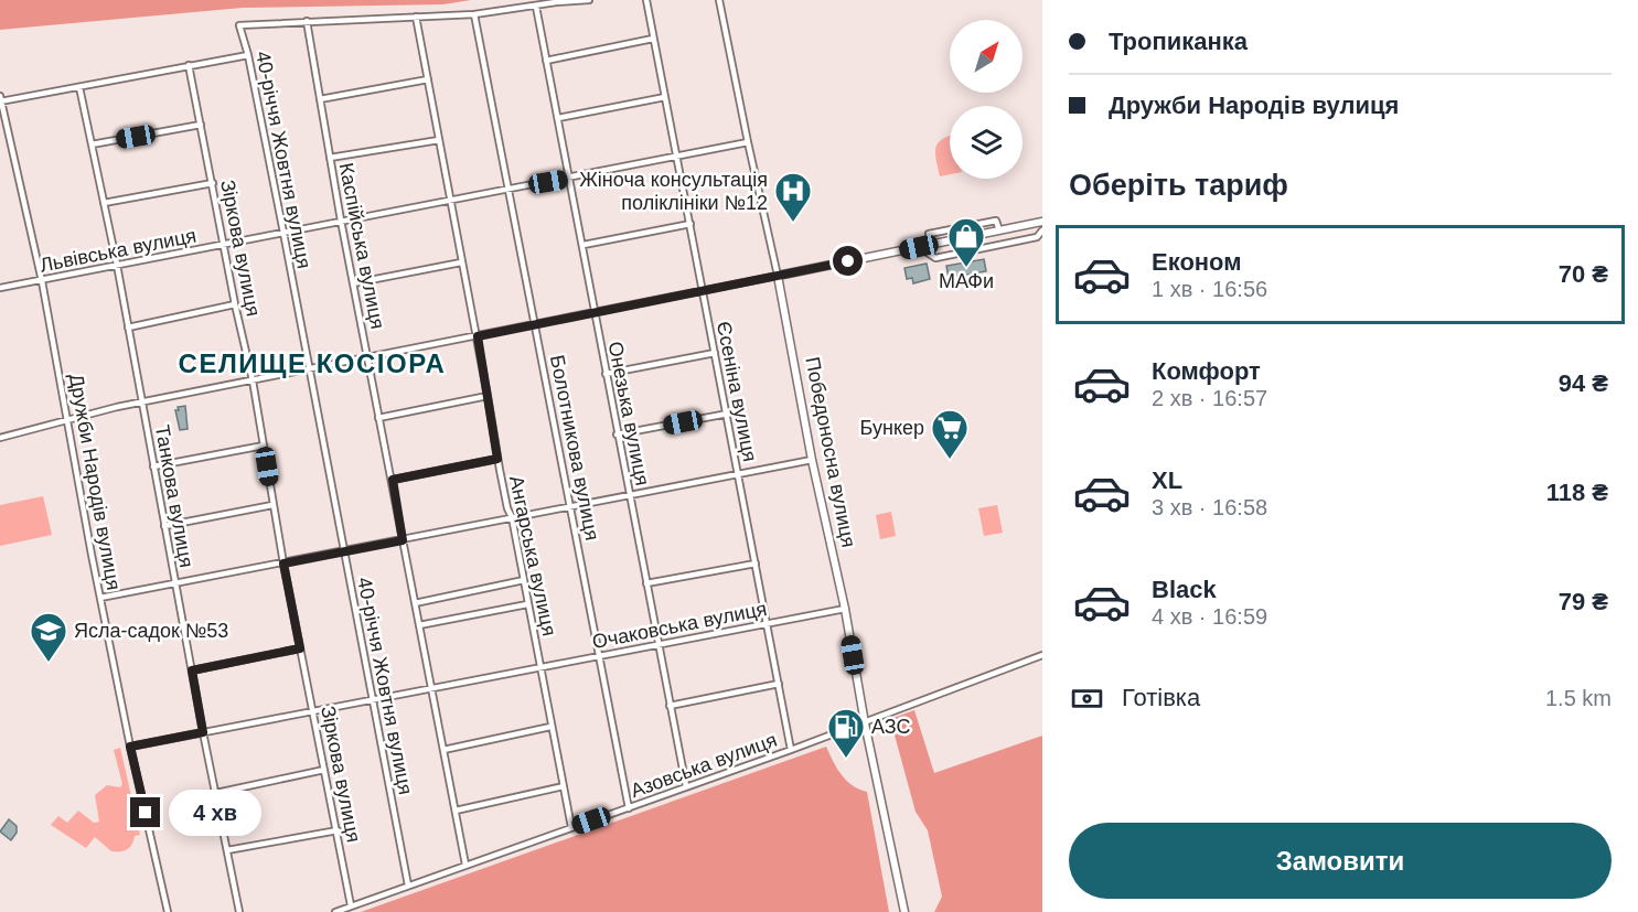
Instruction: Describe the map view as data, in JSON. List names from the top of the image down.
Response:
{
  "streets": {
    "street": [
      "40-річчя Жовтня вулиця",
      "Каспійська вулиця",
      "Зіркова вулиця",
      "Львівська вулиця",
      "Єсеніна вулиця",
      "Онезька вулиця",
      "Болотникова вулиця",
      "Победоносна вулиця",
      "Дружби Народів вулиця",
      "Танкова вулиця",
      "Ангарська вулиця",
      "Очаковська вулиця",
      "Азовська вулиця"
    ]
  },
  "crossings": [
    ["40-річчя Жовтня вулиця", "Каспійська вулиця"],
    ["40-річчя Жовтня вулиця", "Львівська вулиця"],
    ["40-річчя Жовтня вулиця", "Очаковська вулиця"],
    ["40-річчя Жовтня вулиця", "Азовська вулиця"],
    ["Каспійська вулиця", "Львівська вулиця"],
    ["Каспійська вулиця", "Очаковська вулиця"],
    ["Каспійська вулиця", "Азовська вулиця"],
    ["Зіркова вулиця", "Львівська вулиця"],
    ["Зіркова вулиця", "Очаковська вулиця"],
    ["Зіркова вулиця", "Азовська вулиця"],
    ["Львівська вулиця", "Єсеніна вулиця"],
    ["Львівська вулиця", "Онезька вулиця"],
    ["Львівська вулиця", "Болотникова вулиця"],
    ["Львівська вулиця", "Победоносна вулиця"],
    ["Львівська вулиця", "Дружби Народів вулиця"],
    ["Львівська вулиця", "Танкова вулиця"],
    ["Львівська вулиця", "Ангарська вулиця"],
    ["Єсеніна вулиця", "Очаковська вулиця"],
    ["Єсеніна вулиця", "Азовська вулиця"],
    ["Онезька вулиця", "Очаковська вулиця"],
    ["Онезька вулиця", "Азовська вулиця"],
    ["Болотникова вулиця", "Очаковська вулиця"],
    ["Болотникова вулиця", "Азовська вулиця"],
    ["Победоносна вулиця", "Очаковська вулиця"],
    ["Победоносна вулиця", "Азовська вулиця"],
    ["Дружби Народів вулиця", "Очаковська вулиця"],
    ["Танкова вулиця", "Очаковська вулиця"],
    ["Ангарська вулиця", "Очаковська вулиця"],
    ["Ангарська вулиця", "Азовська вулиця"]
  ],
  "districts": ["СЕЛИЩЕ КОСІОРА"],
  "places": {
    "hospital": ["Жіноча консультація поліклініки №12"],
    "shop": ["МАФи"],
    "supermarket": ["Бункер"],
    "school or university": ["Ясла-садок №53"],
    "fuel station": ["АЗС"]
  },
  "north": "top right",
  "page": {
    "banner": ["Тропиканка", "Дружби Народів вулиця"],
    "heading": "Оберіть тариф",
    "list": [
      {
        "name": "Економ",
        "note": "1 хв · 16:56",
        "value": "70 ₴"
      },
      {
        "name": "Комфорт",
        "note": "2 хв · 16:57",
        "value": "94 ₴"
      },
      {
        "name": "XL",
        "note": "3 хв · 16:58",
        "value": "118 ₴"
      },
      {
        "name": "Black",
        "note": "4 хв · 16:59",
        "value": "79 ₴"
      }
    ],
    "pay": ["Готівка", "1.5 km"],
    "bubble": "4 хв",
    "buttons": "Замовити"
  }
}
